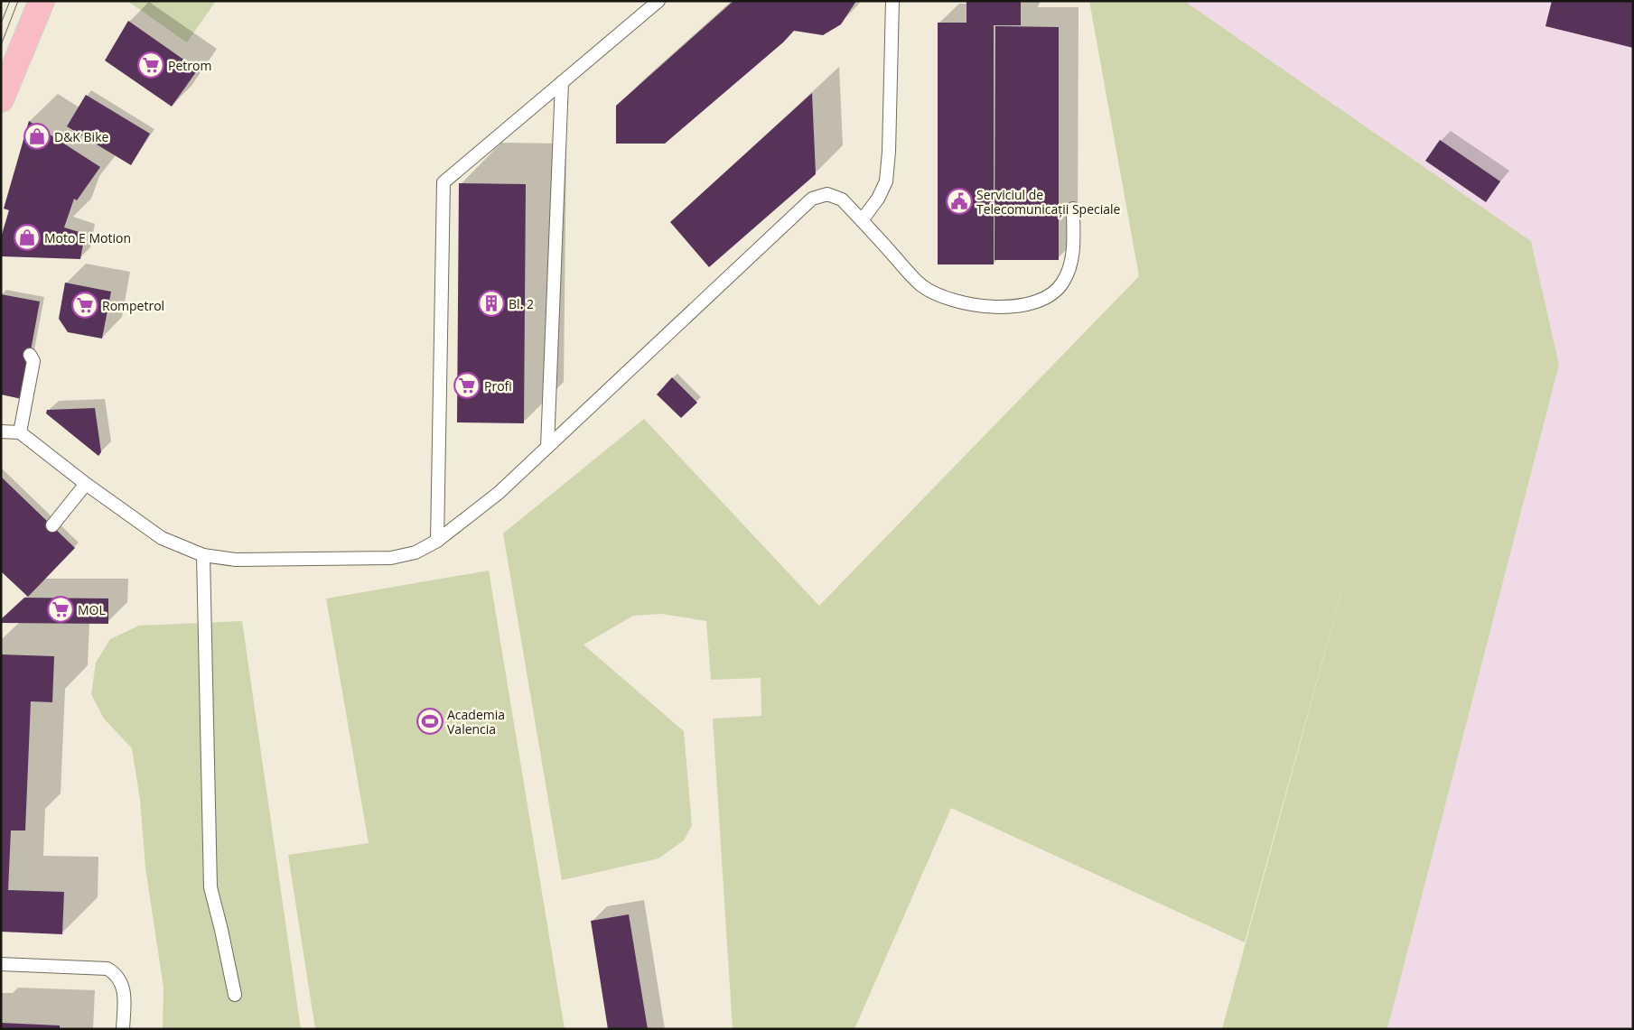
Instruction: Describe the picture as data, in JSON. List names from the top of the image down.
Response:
{
  "places": {
    "supermarket": [
      "Petrom",
      "Rompetrol",
      "Profi",
      "MOL"
    ],
    "shop": ["D&K Bike", "Moto E Motion"],
    "public building": ["Serviciul de Telecomunicații Speciale"],
    "building": ["Bl. 2"],
    "sports": ["Academia Valencia"]
  }
}
